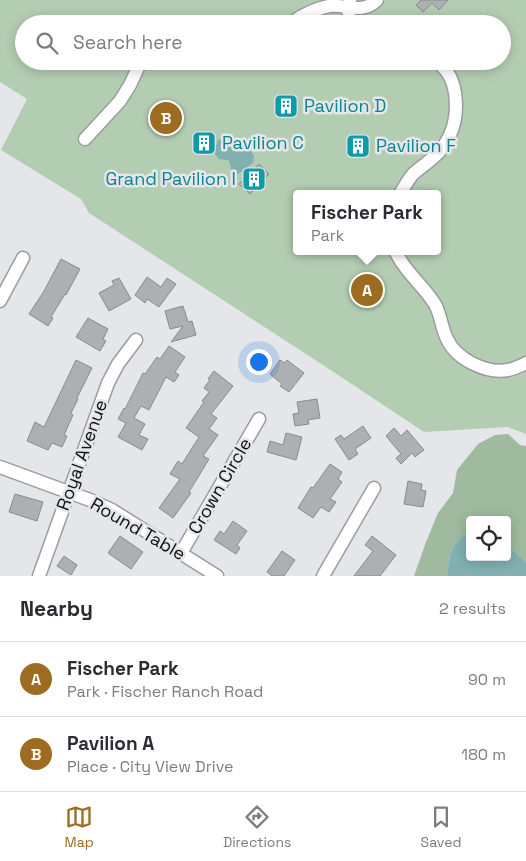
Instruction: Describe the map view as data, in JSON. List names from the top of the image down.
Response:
{
  "streets": {
    "street": ["Royal Avenue", "Crown Circle", "Round Table"]
  },
  "crossings": [
    ["Royal Avenue", "Round Table"],
    ["Crown Circle", "Round Table"]
  ],
  "places": {
    "building": [
      "Pavilion D",
      "Pavilion C",
      "Pavilion F",
      "Grand Pavilion I"
    ]
  },
  "page": {
    "search": "Search here",
    "pins": ["B", "A"],
    "popup": ["Fischer Park", "Park"],
    "heading": ["Nearby", "2 results"],
    "list": [
      {
        "mark": "A",
        "name": "Fischer Park",
        "note": "Park · Fischer Ranch Road",
        "value": "90 m"
      },
      {
        "mark": "B",
        "name": "Pavilion A",
        "note": "Place · City View Drive",
        "value": "180 m"
      }
    ],
    "nav": ["Map", "Directions", "Saved"]
  }
}
